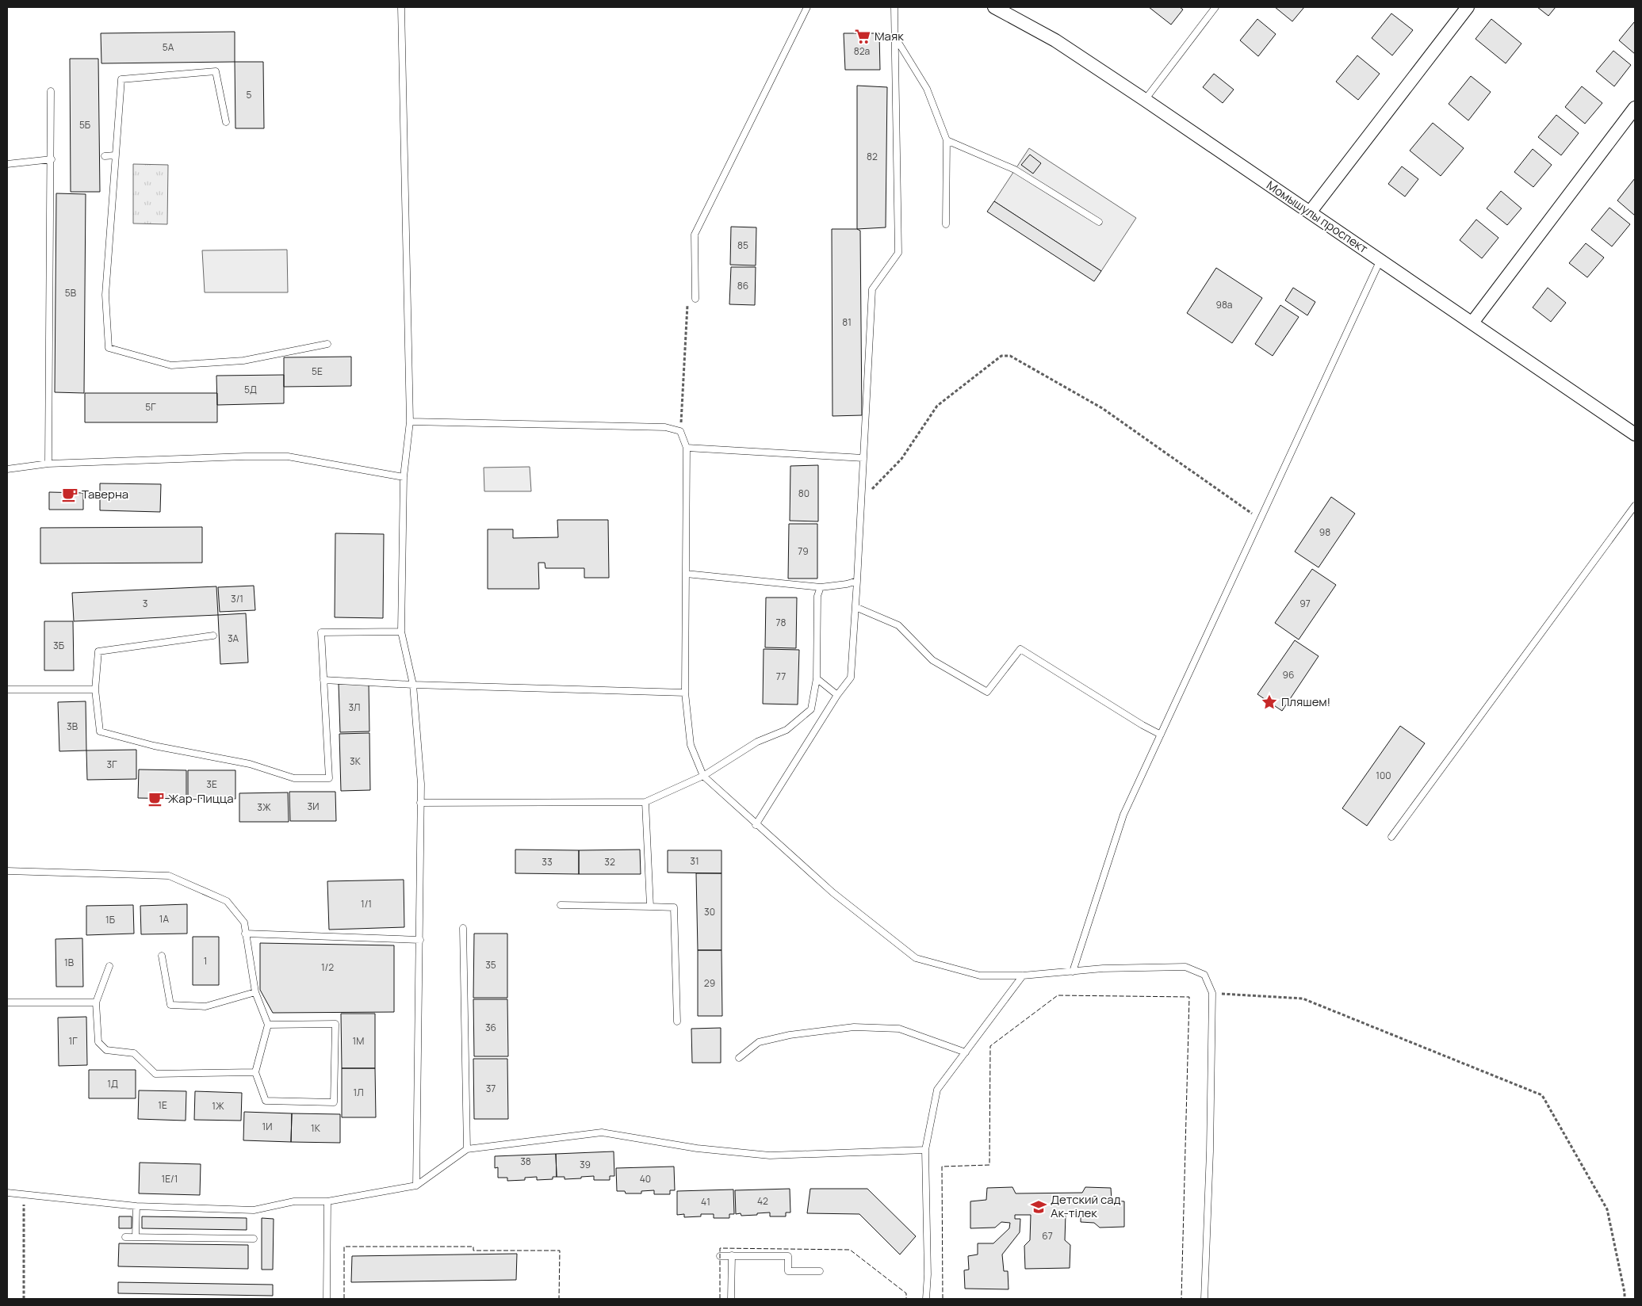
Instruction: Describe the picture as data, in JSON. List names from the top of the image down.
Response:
{
  "streets": {
    "street": ["Момышулы проспект"]
  },
  "places": {
    "supermarket": ["Маяк"],
    "cafe": ["Таверна", "Жар-Пицца"],
    "place": ["Пляшем!"],
    "school or university": ["Детский сад Ак-тiлек"]
  },
  "house_numbers": [
    "5А",
    "82а",
    "5",
    "5Б",
    "82",
    "85",
    "86",
    "5В",
    "98а",
    "81",
    "5Е",
    "5Д",
    "5Г",
    "80",
    "98",
    "79",
    "3/1",
    "3",
    "97",
    "78",
    "3А",
    "3Б",
    "96",
    "77",
    "3Л",
    "3В",
    "3К",
    "3Г",
    "100",
    "3Е",
    "3И",
    "3Ж",
    "31",
    "33",
    "32",
    "1/1",
    "30",
    "1А",
    "1Б",
    "1",
    "1В",
    "35",
    "1/2",
    "29",
    "36",
    "1Г",
    "1М",
    "1Д",
    "37",
    "1Л",
    "1Е",
    "1Ж",
    "1И",
    "1К",
    "38",
    "39",
    "1Е/1",
    "40",
    "42",
    "41",
    "67"
  ]
}
